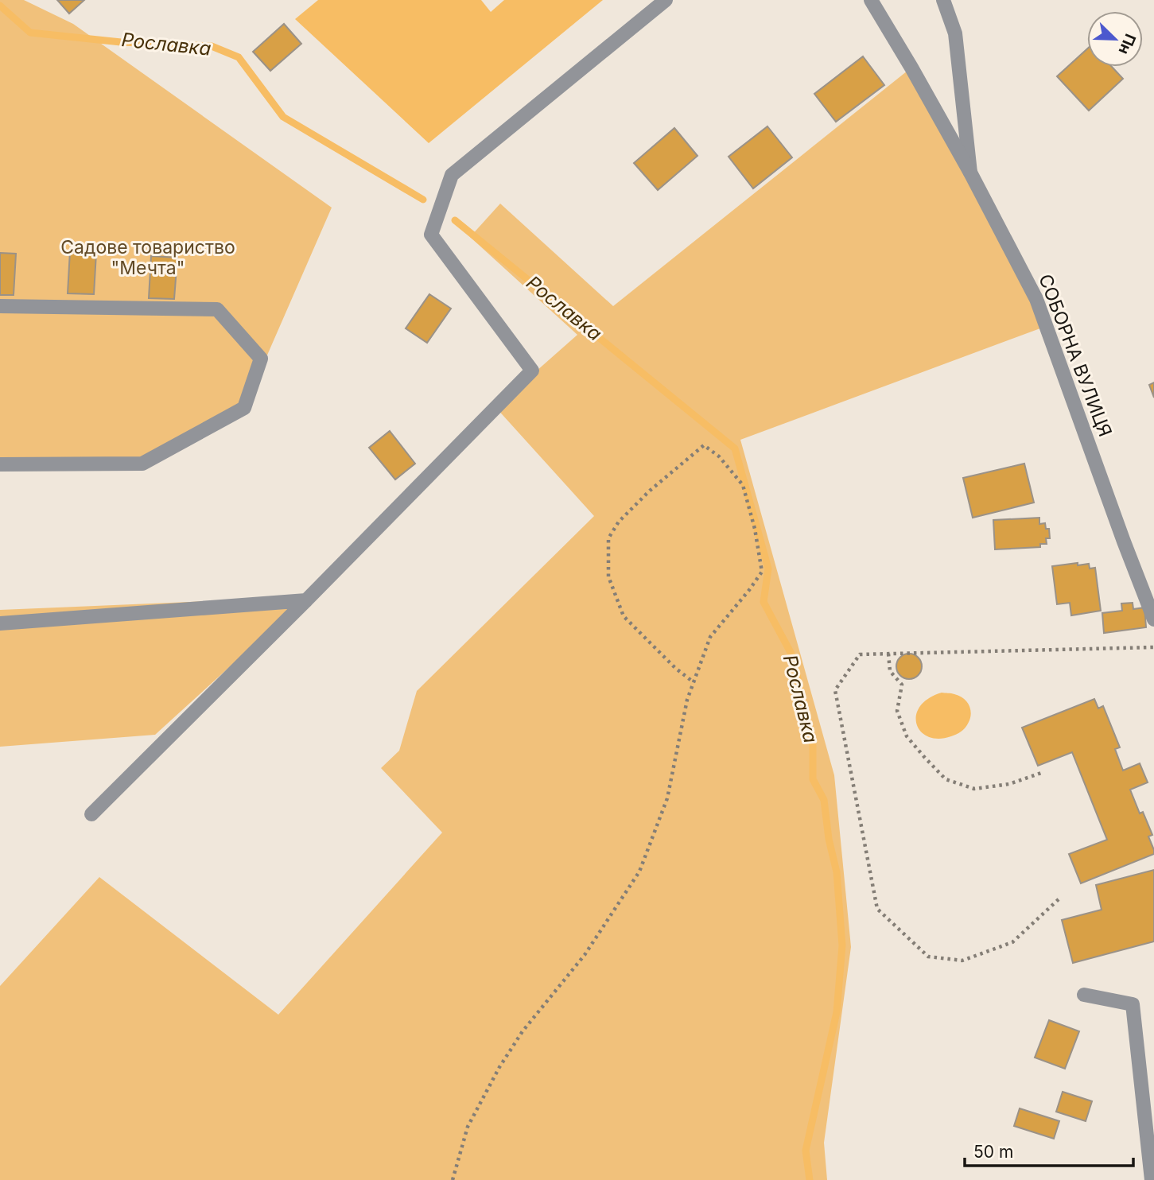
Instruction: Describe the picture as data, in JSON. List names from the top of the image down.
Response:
{
  "streets": {
    "street": ["СОБОРНА ВУЛИЦЯ"]
  },
  "water": ["Рославка"],
  "parks": ["Садове товариство \"Мечта\""],
  "scale_bar": "50 m",
  "north": "bottom right"
}
